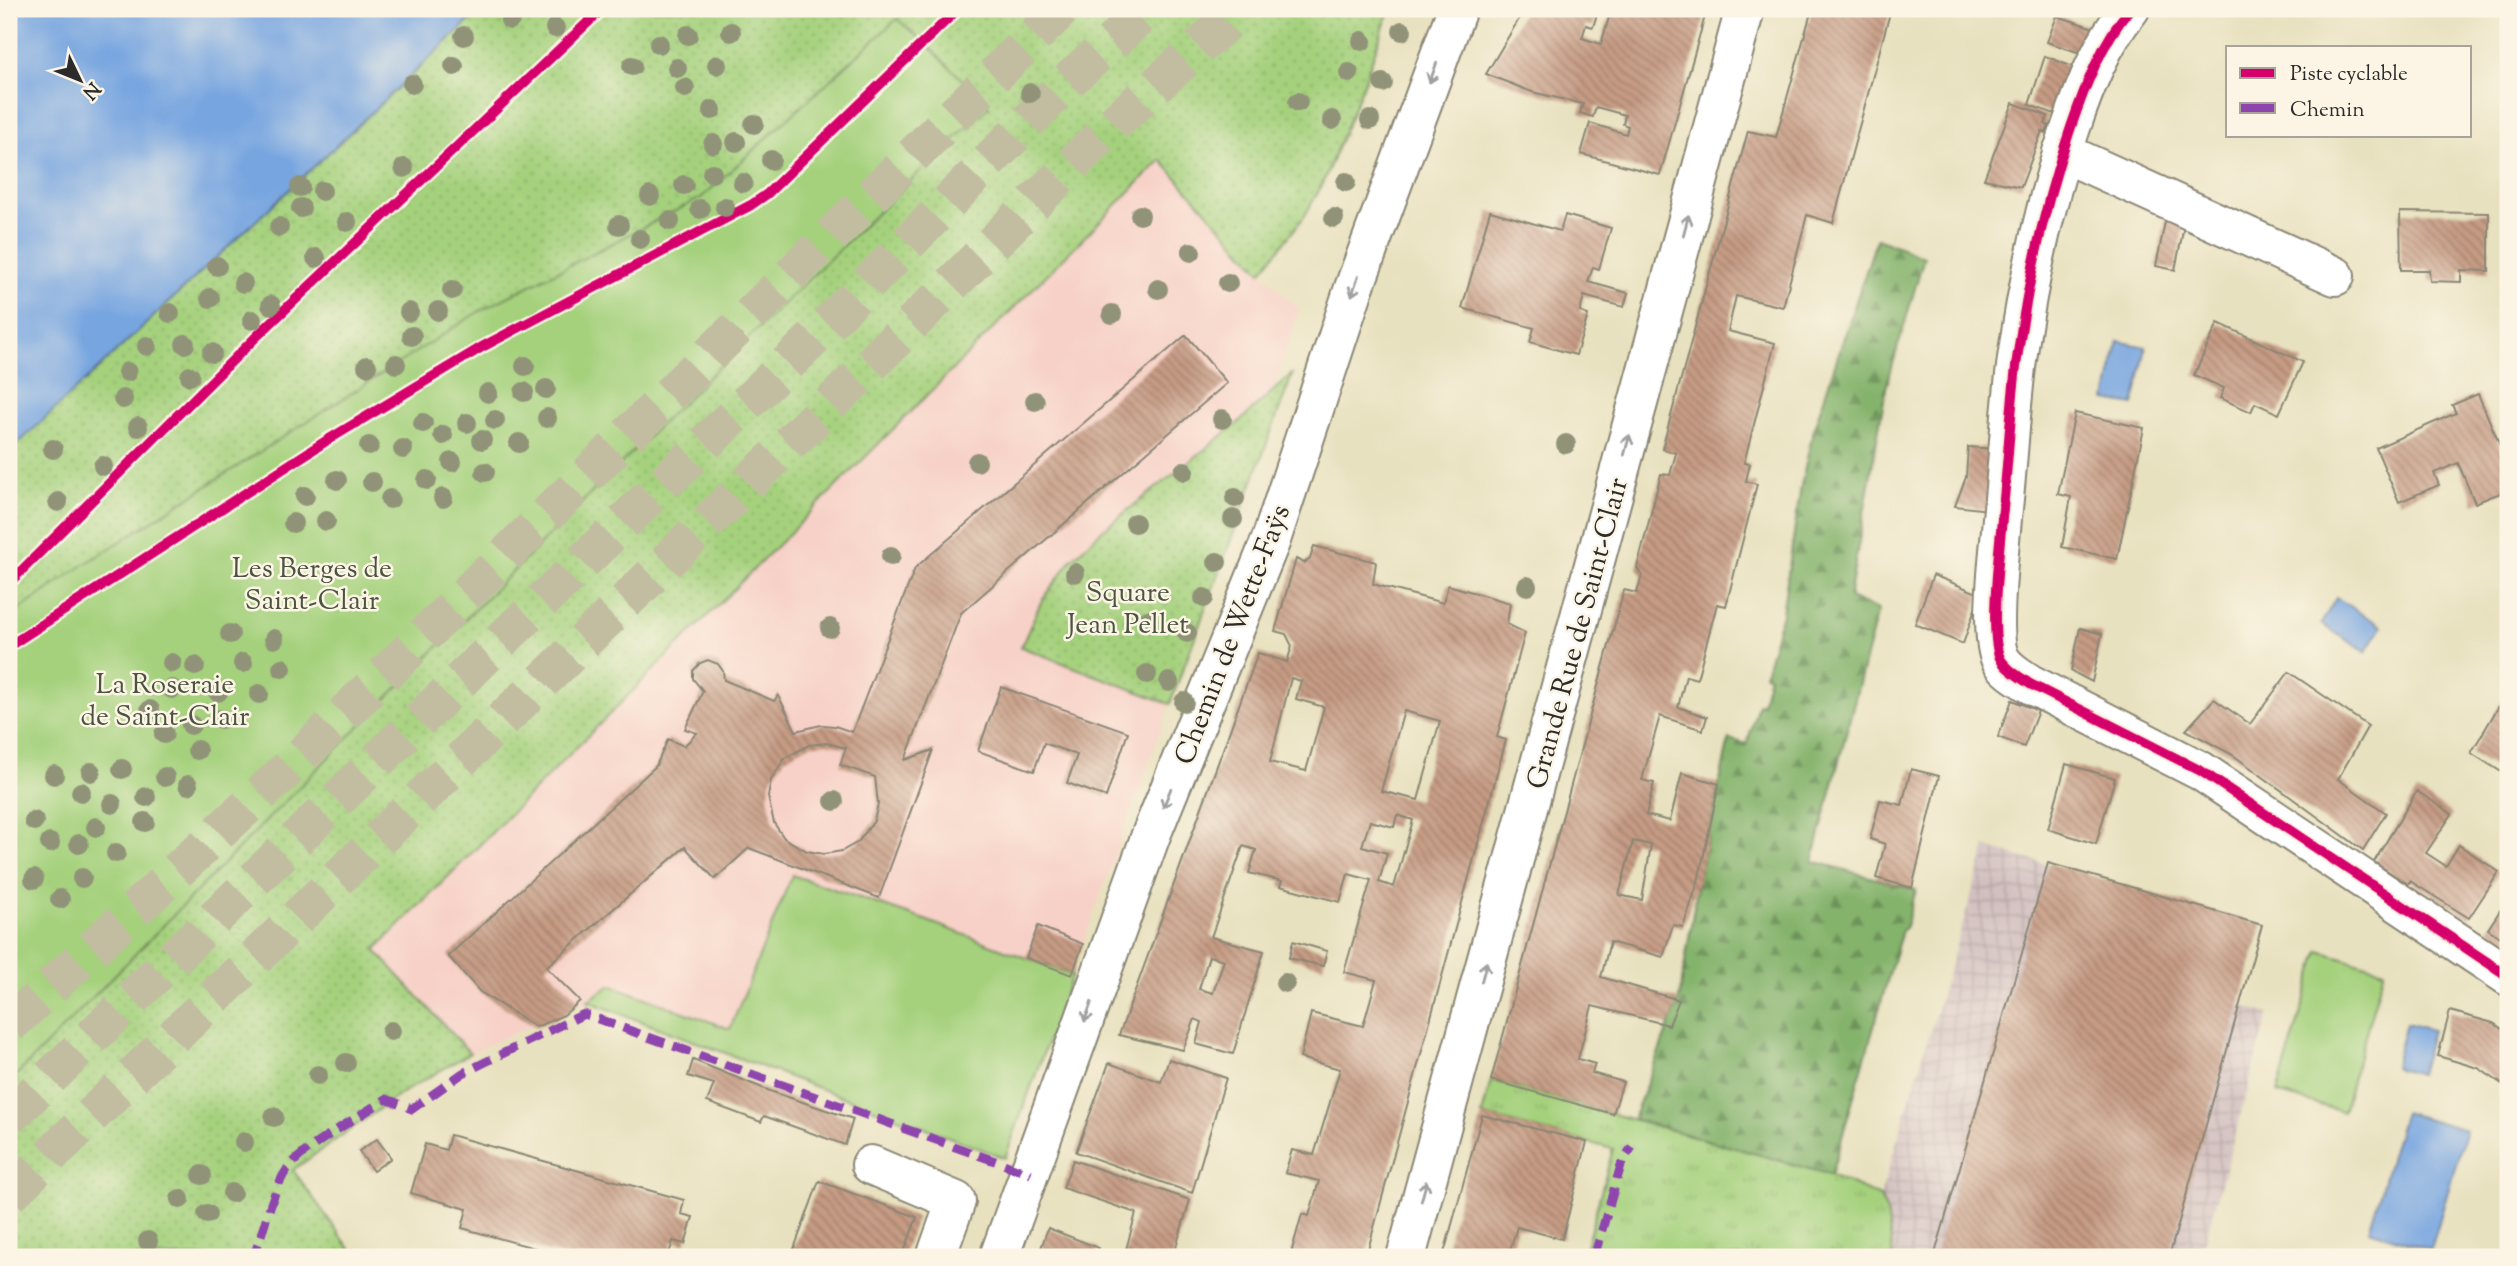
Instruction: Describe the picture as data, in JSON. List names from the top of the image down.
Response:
{
  "streets": {
    "main road": ["Grande Rue de Saint-Clair", "Chemin de Wette-Faÿs"]
  },
  "one_way": ["Grande Rue de Saint-Clair", "Chemin de Wette-Faÿs"],
  "parks": ["Les Berges de Saint-Clair", "Square Jean Pellet", "La Roseraie de Saint-Clair"],
  "legend": ["Piste cyclable", "Chemin"],
  "north": "bottom right"
}
